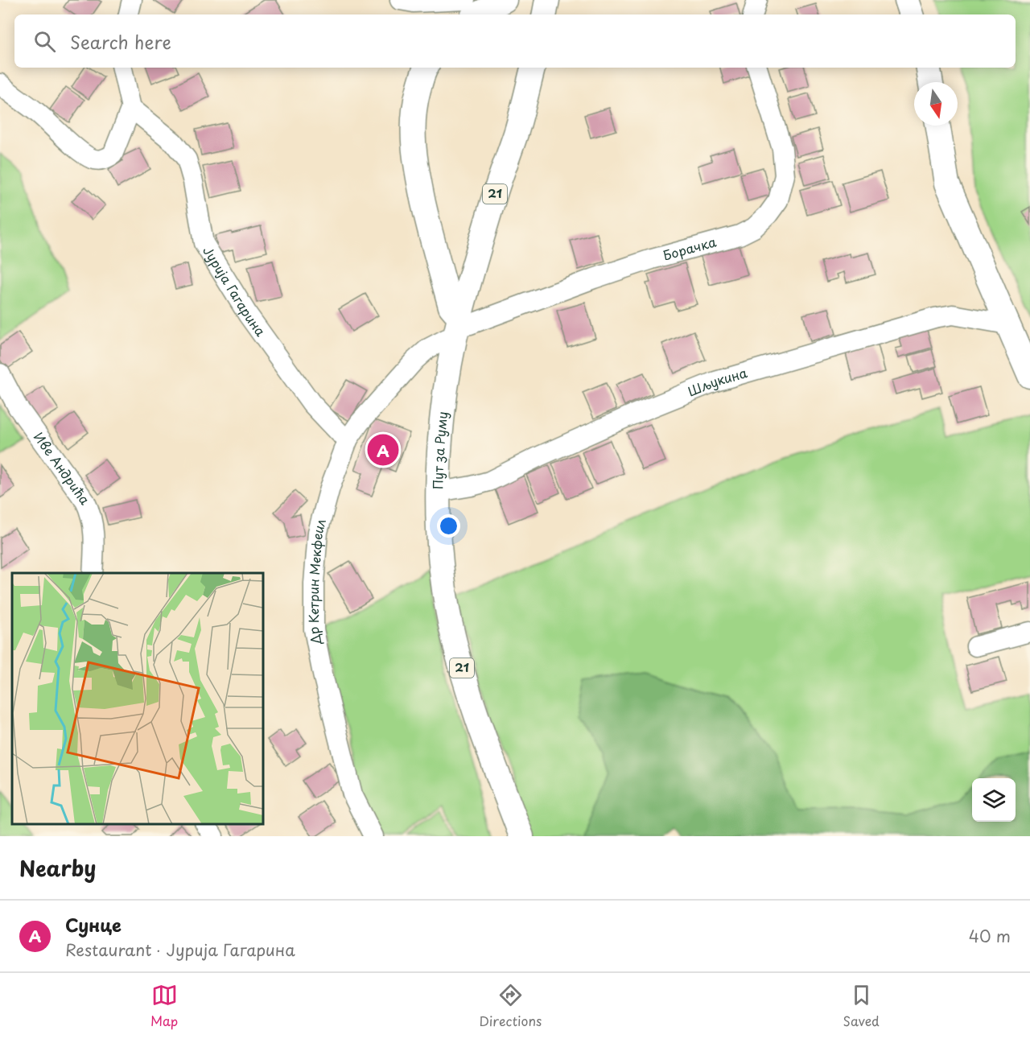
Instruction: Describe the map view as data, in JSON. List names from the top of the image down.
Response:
{
  "streets": {
    "main road": ["21", "Пут за Руму"],
    "street": [
      "Борачка",
      "Јурија Гагарина",
      "Шљукина",
      "Иве Андрића",
      "Др Кетрин Мекфеил"
    ]
  },
  "crossings": [
    ["Борачка", "Јурија Гагарина"],
    ["Борачка", "Пут за Руму"],
    ["Борачка", "Др Кетрин Мекфеил"],
    ["Јурија Гагарина", "Др Кетрин Мекфеил"],
    ["Шљукина", "Пут за Руму"]
  ],
  "north": "bottom",
  "page": {
    "search": "Search here",
    "pins": "A",
    "heading": "Nearby",
    "list": [
      {
        "mark": "A",
        "name": "Сунце",
        "note": "Restaurant · Јурија Гагарина",
        "value": "40 m"
      }
    ],
    "nav": ["Map", "Directions", "Saved"]
  }
}
